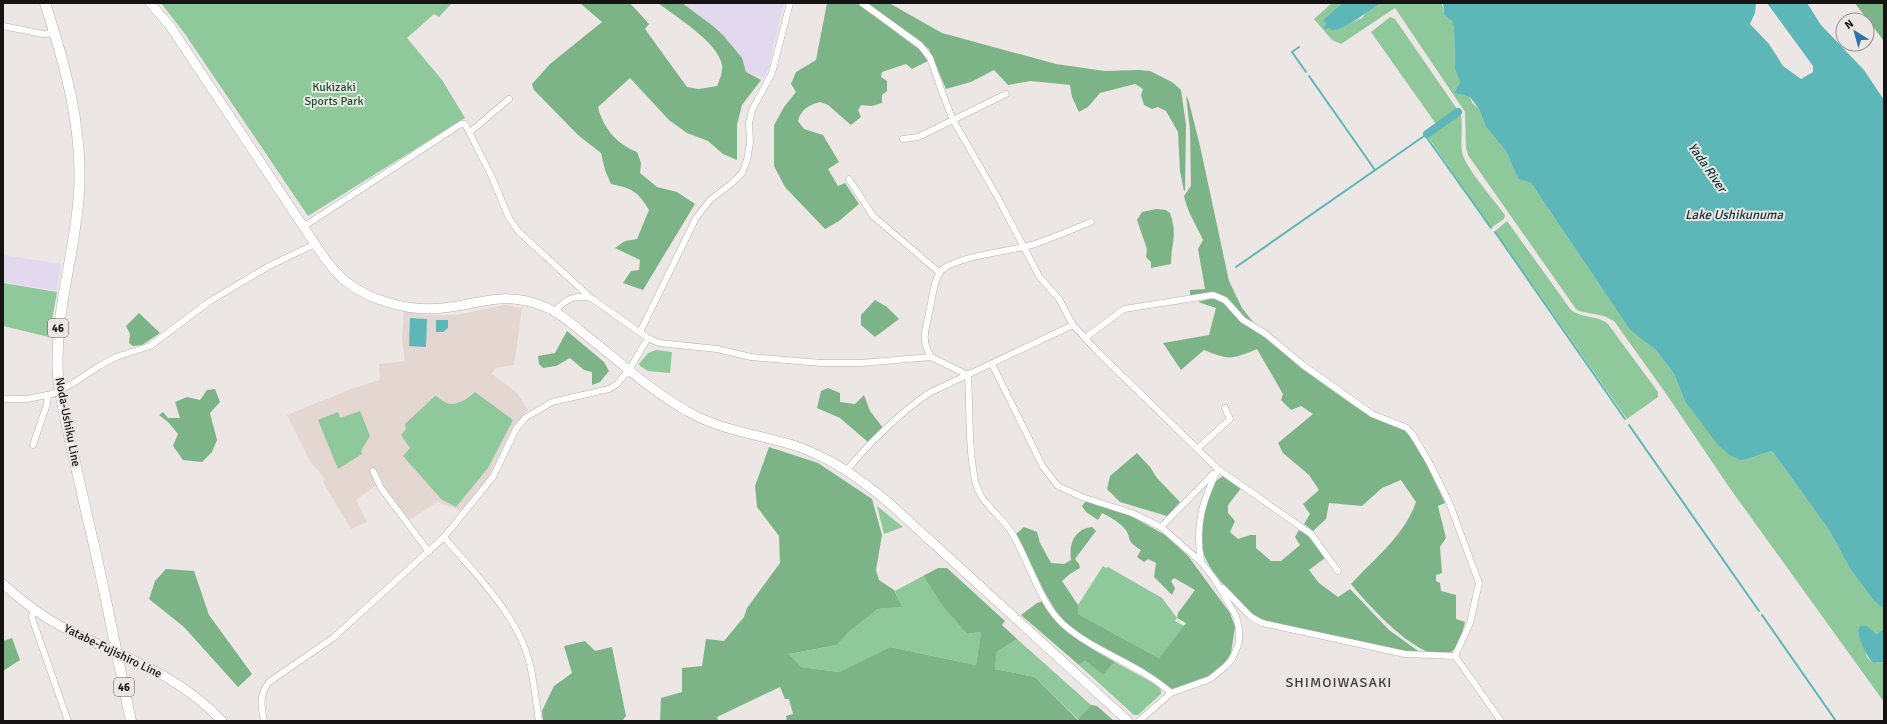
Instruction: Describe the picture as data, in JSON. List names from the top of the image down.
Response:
{
  "streets": {
    "main road": ["46", "Noda-Ushiku Line"],
    "street": ["Yatabe-Fujishiro Line"]
  },
  "crossings": [
    ["Noda-Ushiku Line", "Yatabe-Fujishiro Line"]
  ],
  "districts": ["SHIMOIWASAKI"],
  "water": ["Yada River", "Lake Ushikunuma"],
  "parks": ["Kukizaki Sports Park"],
  "north": "top left"
}
